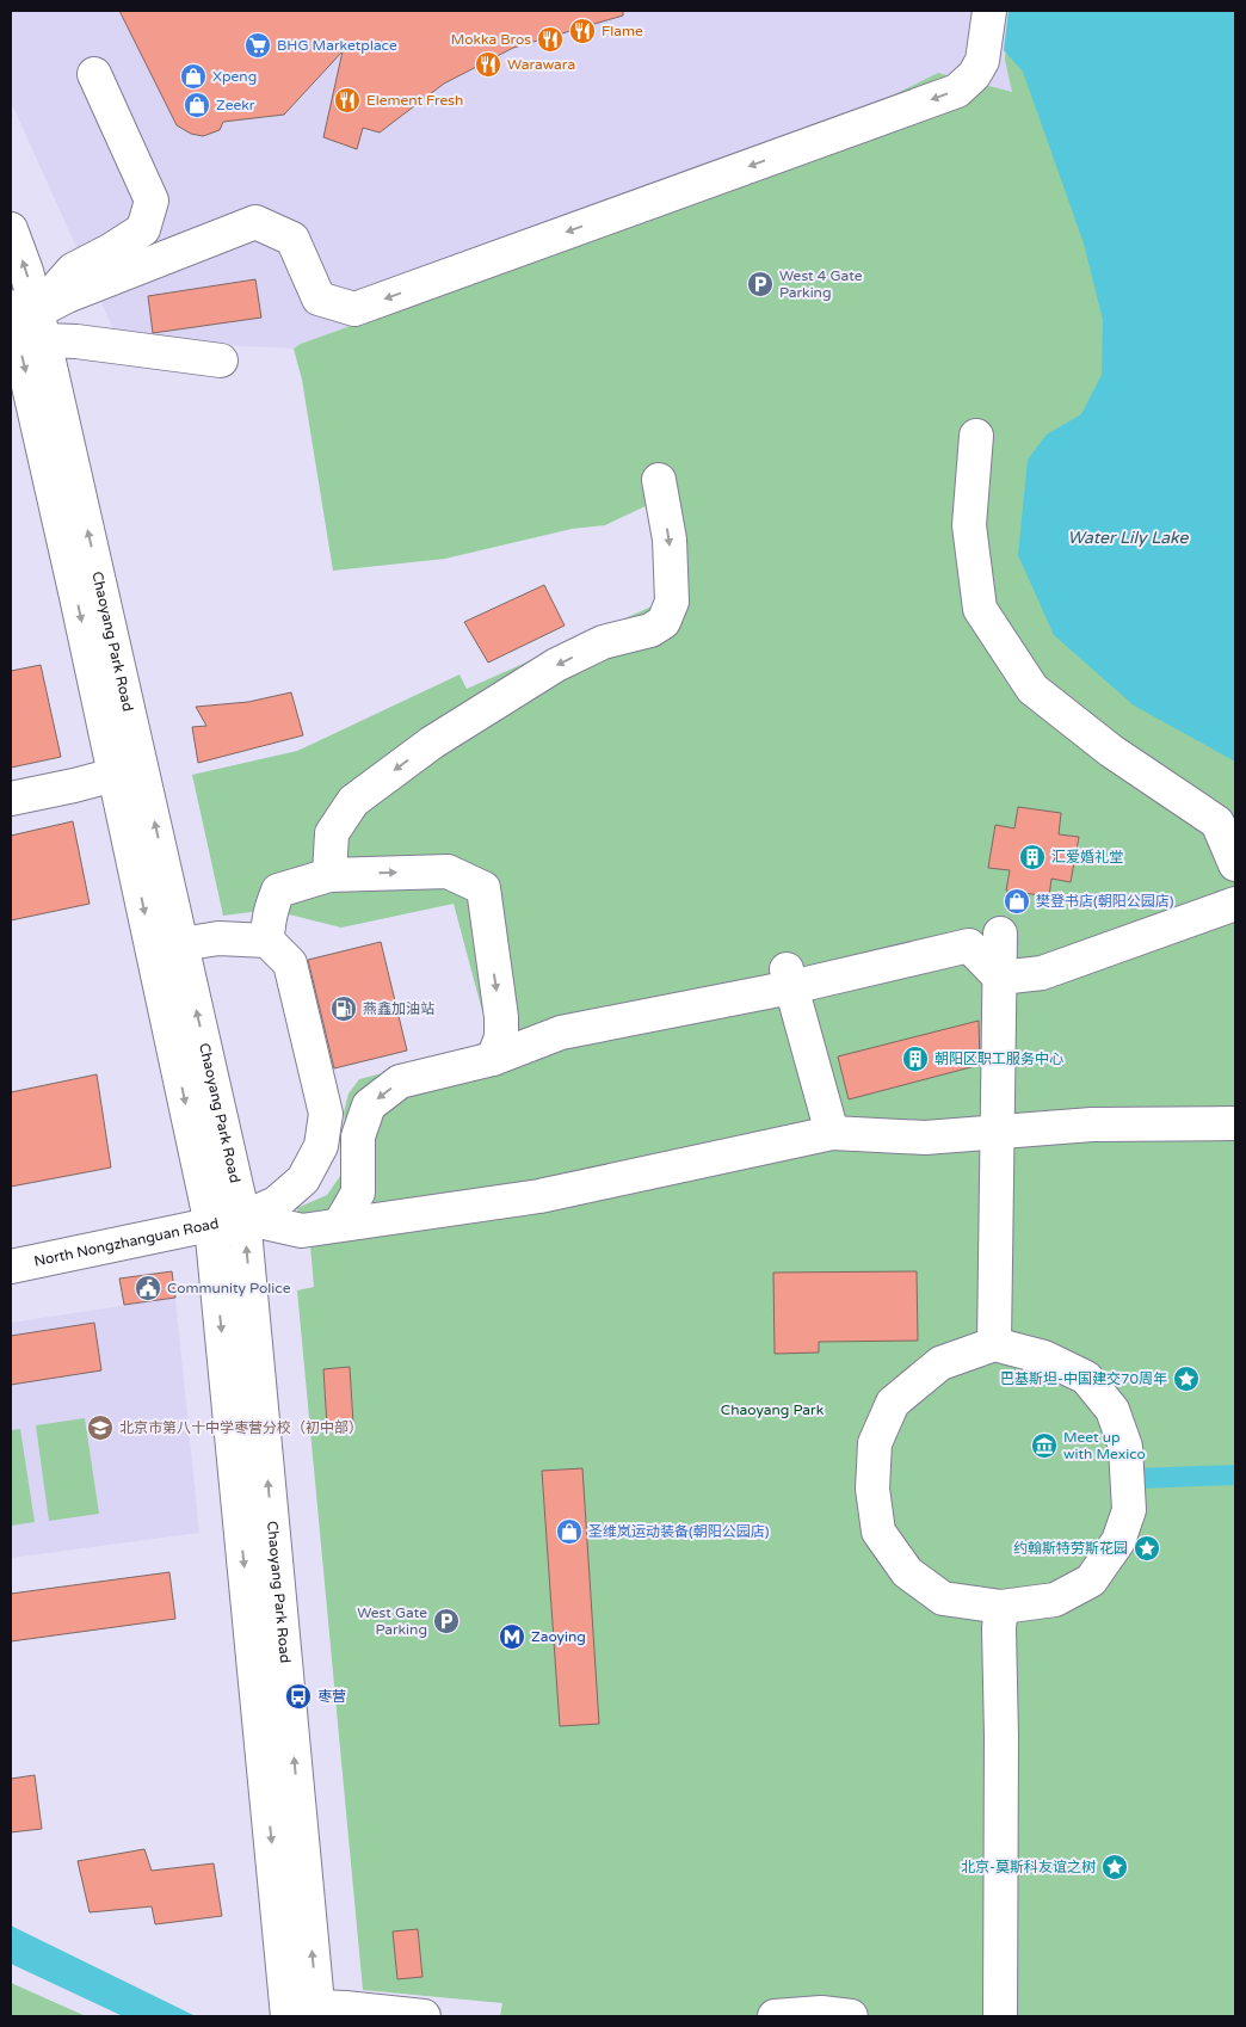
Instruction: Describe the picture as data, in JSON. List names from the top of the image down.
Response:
{
  "streets": {
    "main road": ["Chaoyang Park Road", "North Nongzhanguan Road"]
  },
  "crossings": [
    ["Chaoyang Park Road", "North Nongzhanguan Road"]
  ],
  "water": ["Water Lily Lake"],
  "parks": ["Chaoyang Park"],
  "places": {
    "restaurant": [
      "Flame",
      "Mokka Bros",
      "Warawara",
      "Element Fresh"
    ],
    "supermarket": ["BHG Marketplace"],
    "shop": [
      "Xpeng",
      "Zeekr",
      "樊登书店(朝阳公园店)",
      "圣维岚运动装备(朝阳公园店)"
    ],
    "parking": ["West 4 Gate Parking", "West Gate Parking"],
    "building": ["汇爱婚礼堂", "朝阳区职工服务中心"],
    "fuel station": ["燕鑫加油站"],
    "public building": ["Community Police"],
    "place": ["巴基斯坦-中国建交70周年", "约翰斯特劳斯花园", "北京-莫斯科友谊之树"],
    "school or university": ["北京市第八十中学枣营分校（初中部）"],
    "museum": ["Meet up with Mexico"],
    "metro station": ["Zaoying"],
    "bus stop": ["枣营"]
  }
}
